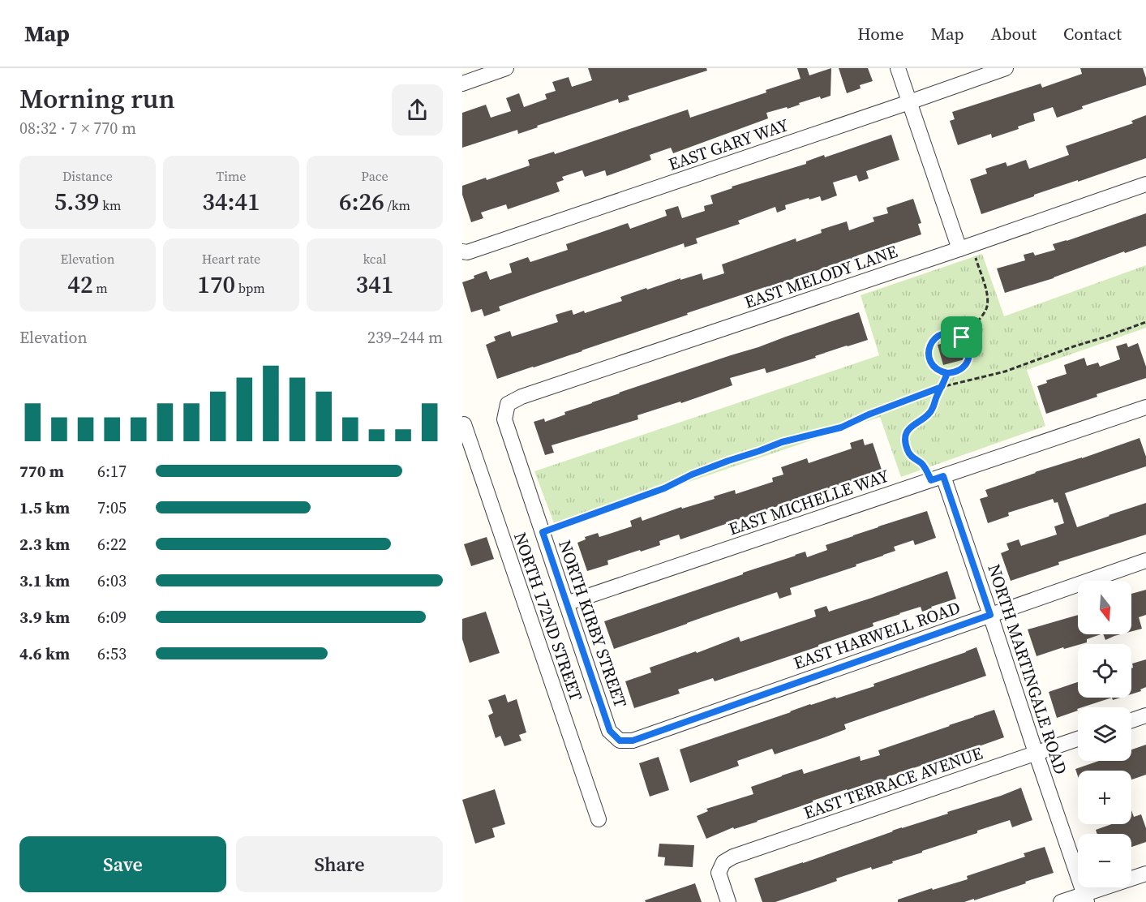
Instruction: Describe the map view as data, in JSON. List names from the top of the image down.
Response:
{
  "streets": {
    "street": [
      "EAST GARY WAY",
      "EAST MELODY LANE",
      "EAST MICHELLE WAY",
      "NORTH 172ND STREET",
      "NORTH KIRBY STREET",
      "EAST HARWELL ROAD",
      "NORTH MARTINGALE ROAD",
      "EAST TERRACE AVENUE"
    ]
  },
  "crossings": [
    ["EAST MELODY LANE", "NORTH KIRBY STREET"],
    ["EAST MICHELLE WAY", "NORTH KIRBY STREET"],
    ["EAST MICHELLE WAY", "NORTH MARTINGALE ROAD"],
    ["NORTH KIRBY STREET", "EAST HARWELL ROAD"],
    ["EAST HARWELL ROAD", "NORTH MARTINGALE ROAD"],
    ["NORTH MARTINGALE ROAD", "EAST TERRACE AVENUE"]
  ],
  "north": "bottom",
  "page": {
    "header": "Map",
    "nav": [
      "Home",
      "Map",
      "About",
      "Contact"
    ],
    "heading": ["Morning run", "08:32 · 7 × 770 m"],
    "stats": [
      ["Distance", "5.39 km"],
      ["Time", "34:41"],
      ["Pace", "6:26 /km"],
      ["Elevation", "42 m"],
      ["Heart rate", "170 bpm"],
      ["kcal", "341"]
    ],
    "chart": ["Elevation", "239–244 m"],
    "list": [
      {
        "name": "770 m",
        "note": "6:17"
      },
      {
        "name": "1.5 km",
        "note": "7:05"
      },
      {
        "name": "2.3 km",
        "note": "6:22"
      },
      {
        "name": "3.1 km",
        "note": "6:03"
      },
      {
        "name": "3.9 km",
        "note": "6:09"
      },
      {
        "name": "4.6 km",
        "note": "6:53"
      }
    ],
    "map_buttons": ["+", "−"],
    "buttons": ["Save", "Share"]
  }
}
